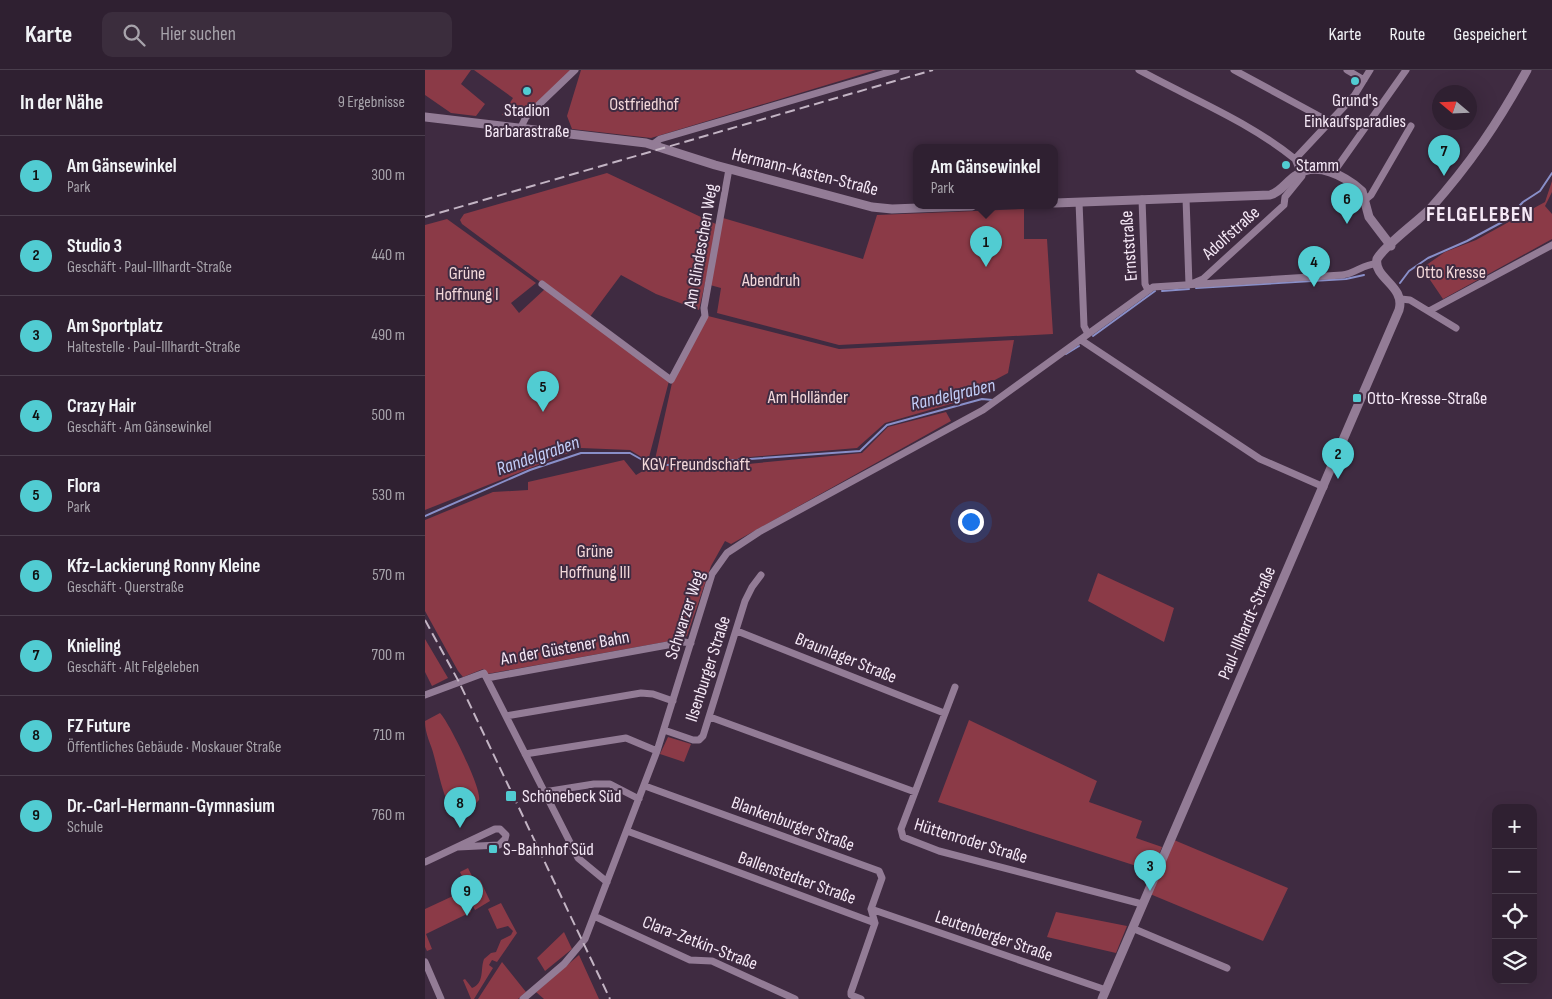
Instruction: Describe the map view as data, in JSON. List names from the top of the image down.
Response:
{
  "streets": {
    "street": [
      "Hermann-Kasten-Straße",
      "Adolfstraße",
      "Am Glindeschen Weg",
      "Ernststraße",
      "Schwarzer Weg",
      "Paul-Illhardt-Straße",
      "An der Güstener Bahn",
      "Braunlager Straße",
      "Ilsenburger Straße",
      "Blankenburger Straße",
      "Hüttenroder Straße",
      "Ballenstedter Straße",
      "Leutenberger Straße",
      "Clara-Zetkin-Straße"
    ]
  },
  "crossings": [
    ["Hermann-Kasten-Straße", "Am Glindeschen Weg"],
    ["Ernststraße", "Schwarzer Weg"],
    ["Schwarzer Weg", "An der Güstener Bahn"],
    ["Schwarzer Weg", "Ilsenburger Straße"],
    ["Schwarzer Weg", "Blankenburger Straße"],
    ["Schwarzer Weg", "Ballenstedter Straße"],
    ["Schwarzer Weg", "Clara-Zetkin-Straße"],
    ["Paul-Illhardt-Straße", "Hüttenroder Straße"],
    ["Paul-Illhardt-Straße", "Leutenberger Straße"],
    ["Braunlager Straße", "Ilsenburger Straße"],
    ["Ilsenburger Straße", "Hüttenroder Straße"],
    ["Blankenburger Straße", "Leutenberger Straße"]
  ],
  "districts": ["FELGELEBEN"],
  "water": ["Randelgraben"],
  "parks": [
    "Ostfriedhof",
    "Otto Kresse",
    "Grüne Hoffnung I",
    "Abendruh",
    "Am Holländer",
    "KGV Freundschaft",
    "Grüne Hoffnung III"
  ],
  "places": {
    "other": ["Grund's Einkaufsparadies", "Stadion Barbarastraße", "Stamm"],
    "transit": ["Otto-Kresse-Straße", "Schönebeck Süd", "S-Bahnhof Süd"]
  },
  "north": "left",
  "page": {
    "header": "Karte",
    "search": "Hier suchen",
    "nav": ["Karte", "Route", "Gespeichert"],
    "heading": ["In der Nähe", "9 Ergebnisse"],
    "list": [
      {
        "mark": "1",
        "name": "Am Gänsewinkel",
        "note": "Park",
        "value": "300 m"
      },
      {
        "mark": "2",
        "name": "Studio 3",
        "note": "Geschäft · Paul-Illhardt-Straße",
        "value": "440 m"
      },
      {
        "mark": "3",
        "name": "Am Sportplatz",
        "note": "Haltestelle · Paul-Illhardt-Straße",
        "value": "490 m"
      },
      {
        "mark": "4",
        "name": "Crazy Hair",
        "note": "Geschäft · Am Gänsewinkel",
        "value": "500 m"
      },
      {
        "mark": "5",
        "name": "Flora",
        "note": "Park",
        "value": "530 m"
      },
      {
        "mark": "6",
        "name": "Kfz-Lackierung Ronny Kleine",
        "note": "Geschäft · Querstraße",
        "value": "570 m"
      },
      {
        "mark": "7",
        "name": "Knieling",
        "note": "Geschäft · Alt Felgeleben",
        "value": "700 m"
      },
      {
        "mark": "8",
        "name": "FZ Future",
        "note": "Öffentliches Gebäude · Moskauer Straße",
        "value": "710 m"
      },
      {
        "mark": "9",
        "name": "Dr.-Carl-Hermann-Gymnasium",
        "note": "Schule",
        "value": "760 m"
      }
    ],
    "pins": [
      "7",
      "6",
      "1",
      "4",
      "5",
      "2",
      "8",
      "3",
      "9"
    ],
    "popup": ["Am Gänsewinkel", "Park"],
    "map_buttons": ["+", "−"]
  }
}
